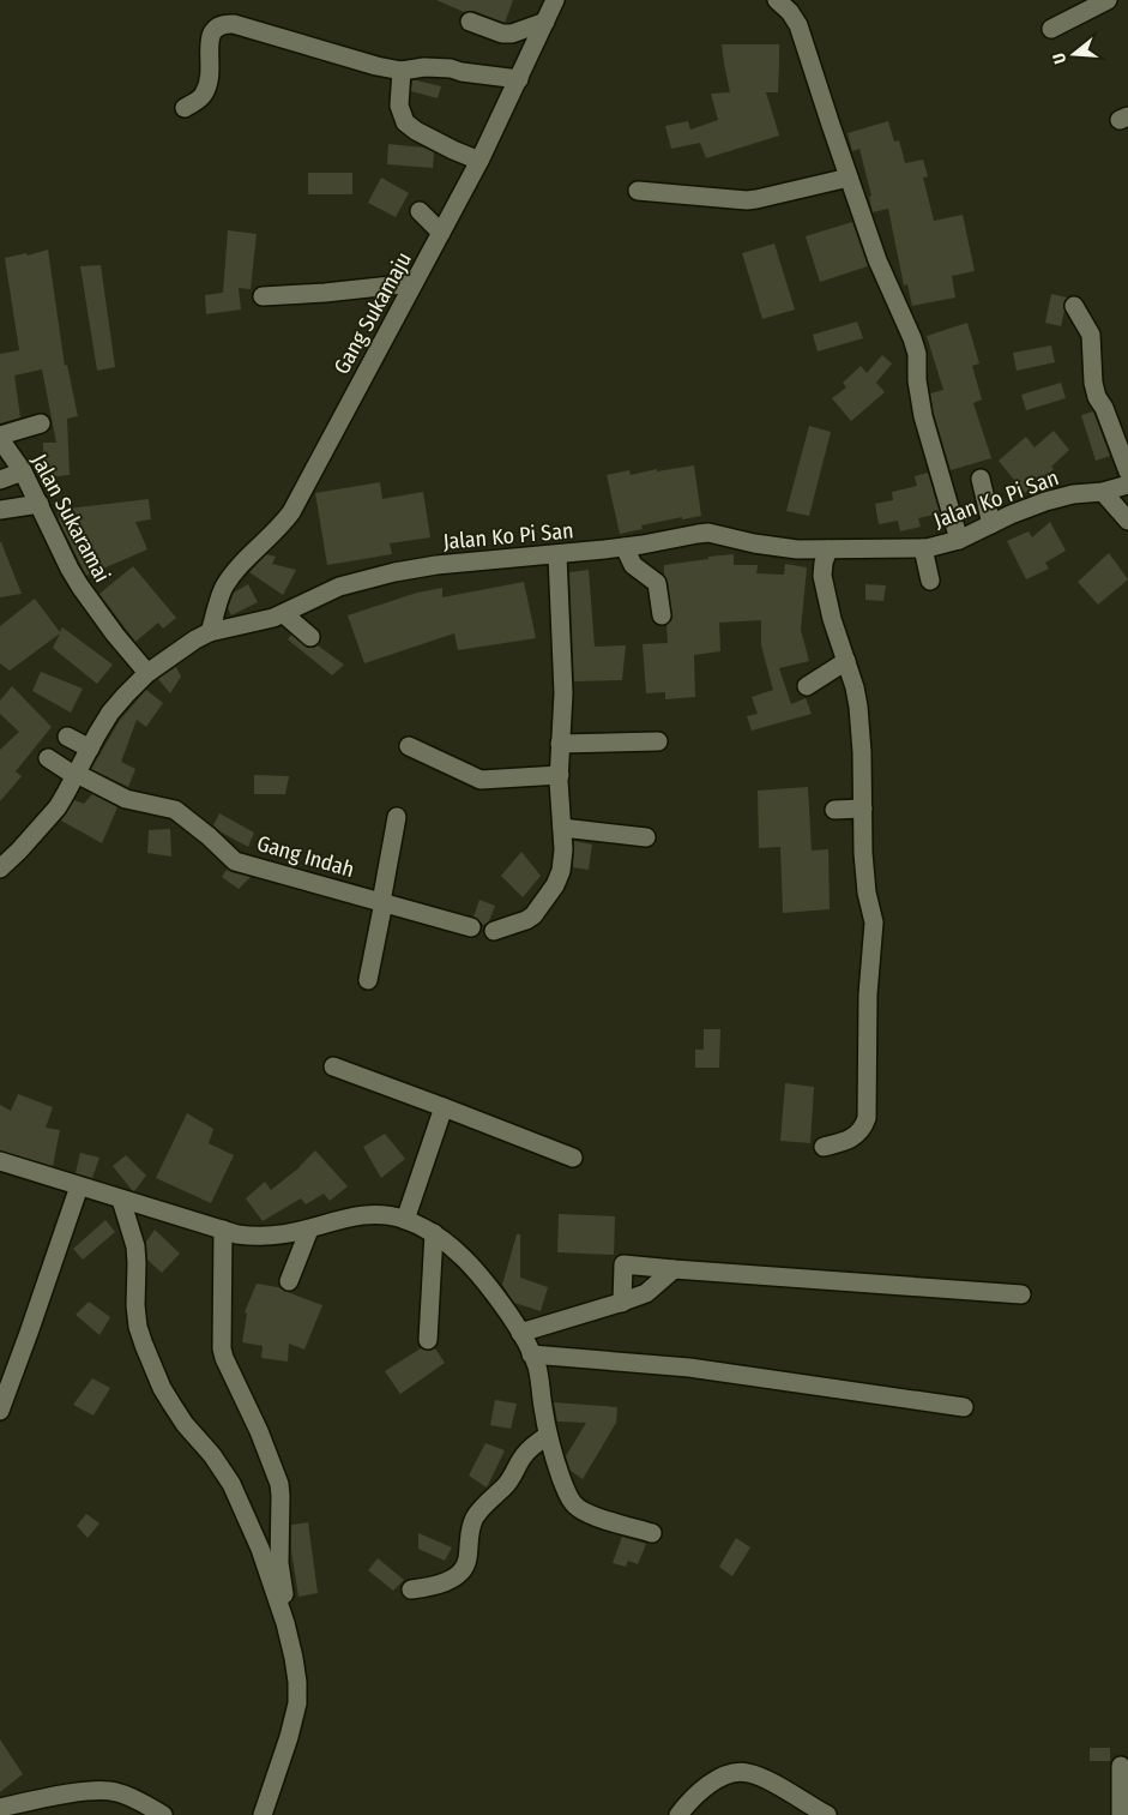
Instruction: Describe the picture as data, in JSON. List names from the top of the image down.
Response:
{
  "streets": {
    "street": [
      "Gang Sukamaju",
      "Jalan Ko Pi San",
      "Jalan Sukaramai",
      "Gang Indah"
    ]
  },
  "crossings": [
    ["Gang Sukamaju", "Jalan Ko Pi San"],
    ["Jalan Ko Pi San", "Jalan Sukaramai"],
    ["Jalan Ko Pi San", "Gang Indah"]
  ],
  "north": "left"
}
